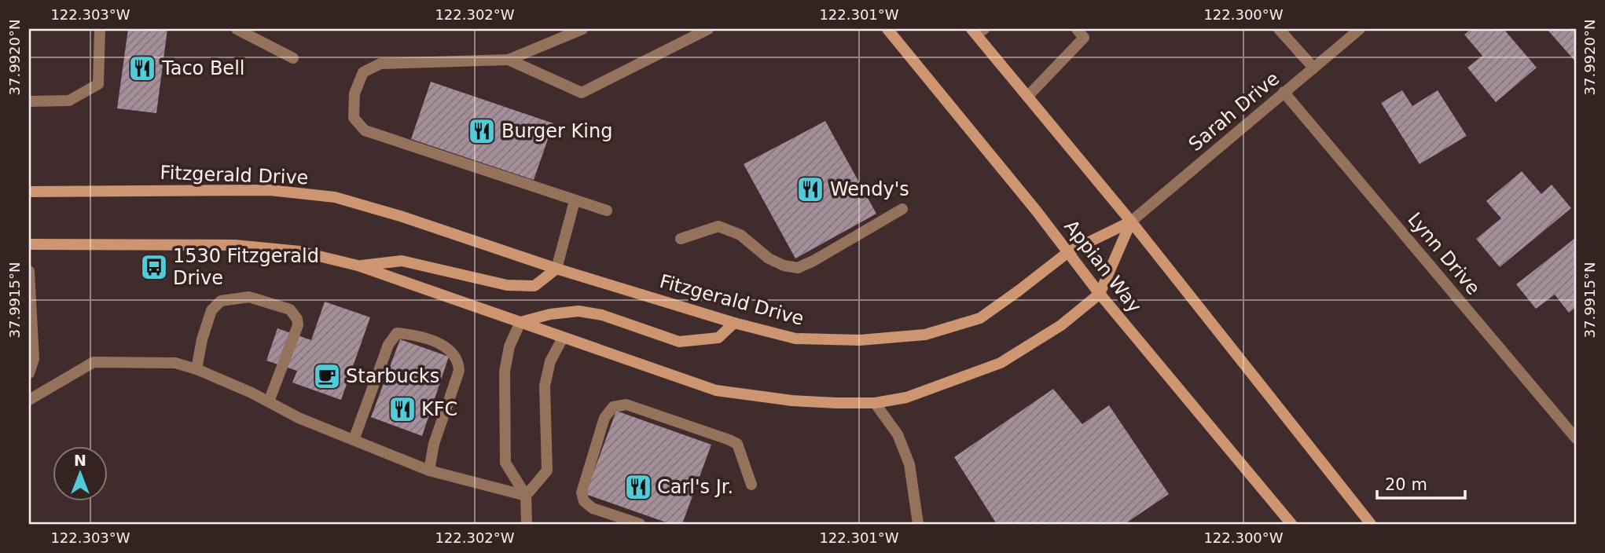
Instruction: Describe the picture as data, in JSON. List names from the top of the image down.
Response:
{
  "streets": {
    "main road": ["Fitzgerald Drive", "Appian Way"],
    "street": ["Sarah Drive", "Lynn Drive"]
  },
  "crossings": [
    ["Sarah Drive", "Fitzgerald Drive"],
    ["Sarah Drive", "Lynn Drive"],
    ["Fitzgerald Drive", "Appian Way"]
  ],
  "places": {
    "restaurant": [
      "Taco Bell",
      "Burger King",
      "Wendy's",
      "KFC",
      "Carl's Jr."
    ],
    "bus stop": ["1530 Fitzgerald Drive"],
    "cafe": ["Starbucks"]
  },
  "scale_bar": "20 m",
  "north": "top",
  "coordinates": [
    "122.303°W",
    "122.302°W",
    "122.301°W",
    "122.300°W",
    "37.9920°N",
    "37.9915°N"
  ]
}
